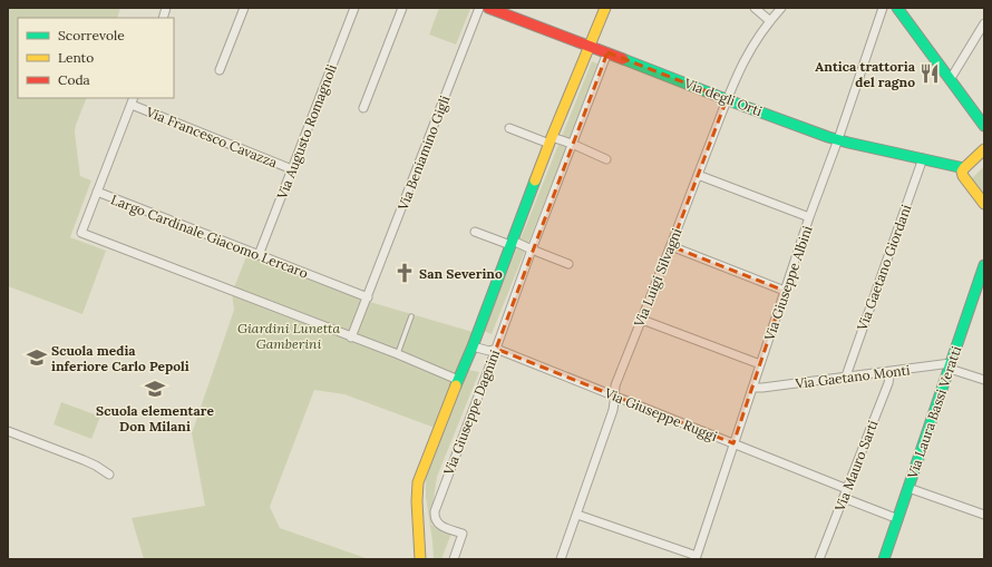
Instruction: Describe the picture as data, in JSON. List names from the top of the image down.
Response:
{
  "streets": {
    "street": [
      "Via degli Orti",
      "Via Augusto Romagnoli",
      "Via Francesco Cavazza",
      "Via Beniamino Gigli",
      "Largo Cardinale Giacomo Lercaro",
      "Via Gaetano Giordani",
      "Via Luigi Silvagni",
      "Via Giuseppe Albini",
      "Via Gaetano Monti",
      "Via Giuseppe Dagnini",
      "Via Laura Bassi Veratti",
      "Via Giuseppe Ruggi",
      "Via Mauro Sarti"
    ]
  },
  "crossings": [
    ["Via degli Orti", "Via Gaetano Giordani"],
    ["Via degli Orti", "Via Luigi Silvagni"],
    ["Via degli Orti", "Via Giuseppe Albini"],
    ["Via degli Orti", "Via Giuseppe Dagnini"],
    ["Via Augusto Romagnoli", "Via Francesco Cavazza"],
    ["Via Augusto Romagnoli", "Largo Cardinale Giacomo Lercaro"],
    ["Via Beniamino Gigli", "Largo Cardinale Giacomo Lercaro"],
    ["Largo Cardinale Giacomo Lercaro", "Via Giuseppe Dagnini"],
    ["Via Gaetano Giordani", "Via Gaetano Monti"],
    ["Via Luigi Silvagni", "Via Giuseppe Ruggi"],
    ["Via Giuseppe Albini", "Via Gaetano Monti"],
    ["Via Giuseppe Albini", "Via Giuseppe Ruggi"],
    ["Via Gaetano Monti", "Via Laura Bassi Veratti"],
    ["Via Gaetano Monti", "Via Mauro Sarti"],
    ["Via Giuseppe Dagnini", "Via Giuseppe Ruggi"],
    ["Via Giuseppe Ruggi", "Via Mauro Sarti"]
  ],
  "parks": ["Giardini Lunetta Gamberini"],
  "places": {
    "restaurant": ["Antica trattoria del ragno"],
    "church": ["San Severino"],
    "school or university": ["Scuola media inferiore Carlo Pepoli", "Scuola elementare Don Milani"]
  },
  "legend": ["Scorrevole", "Lento", "Coda"]
}
